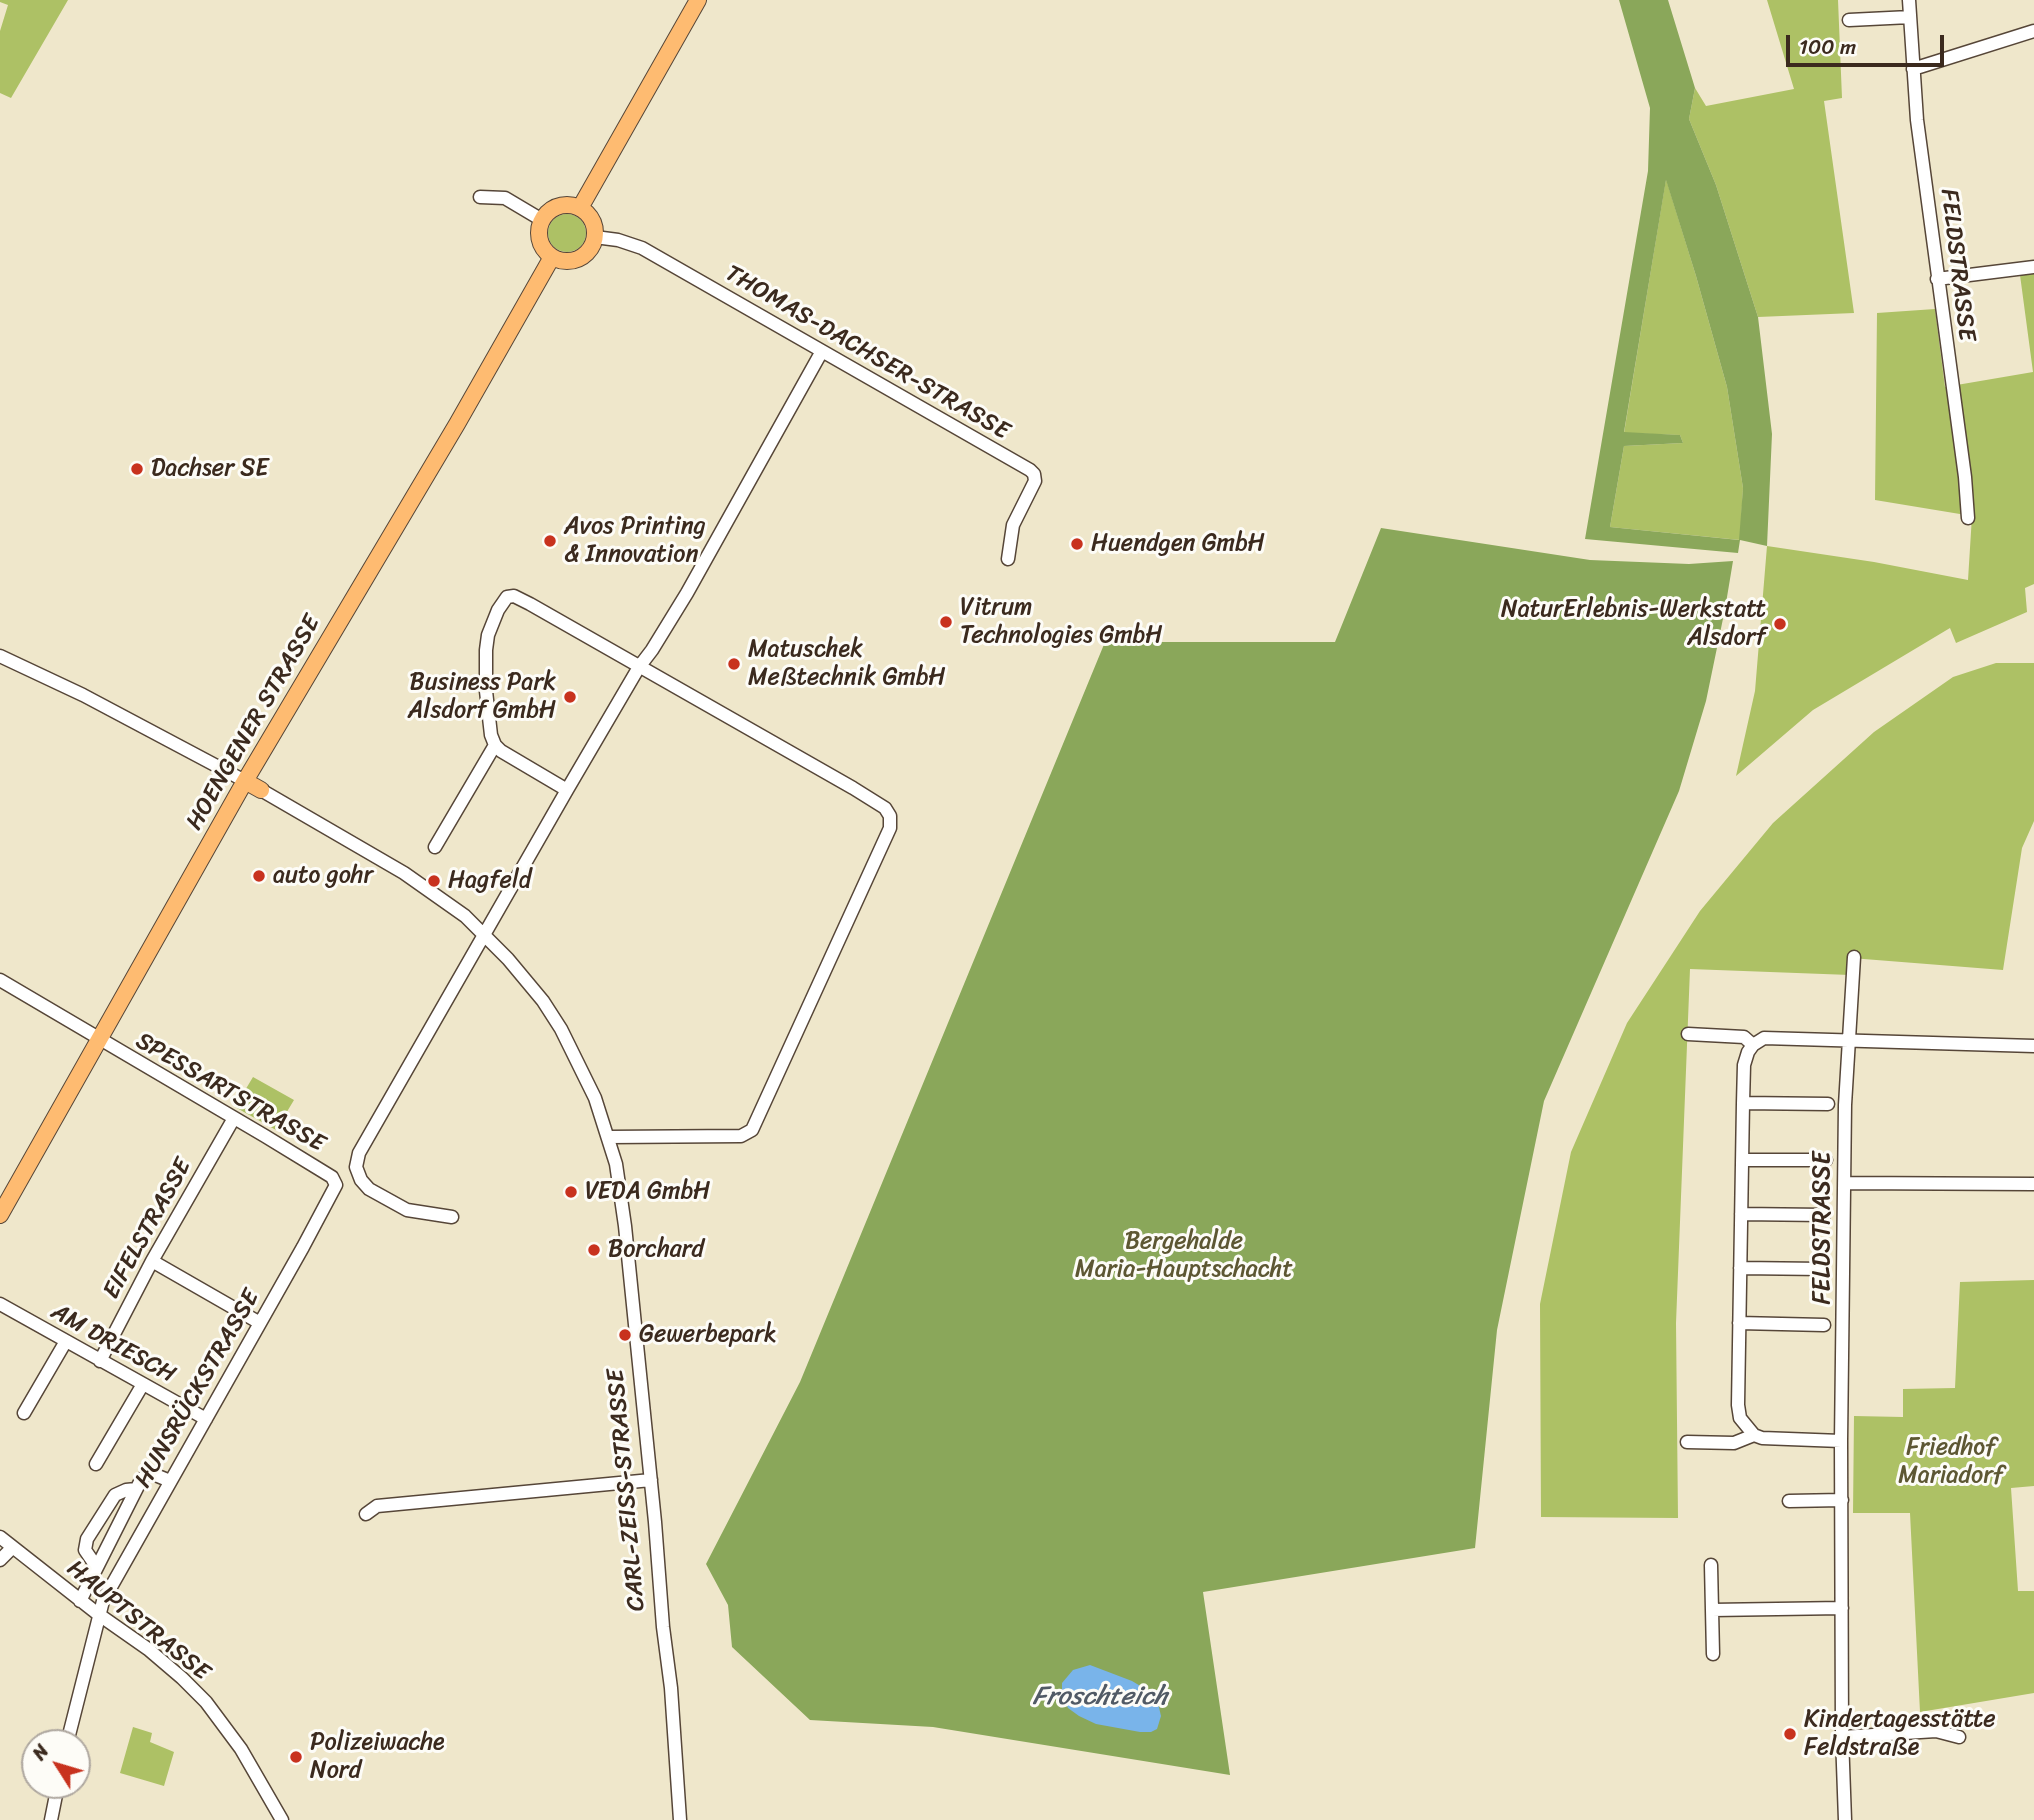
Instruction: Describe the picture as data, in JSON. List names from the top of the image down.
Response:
{
  "streets": {
    "main road": ["HOENGENER STRASSE", "CARL-ZEISS-STRASSE"],
    "street": [
      "FELDSTRASSE",
      "THOMAS-DACHSER-STRASSE",
      "SPESSARTSTRASSE",
      "EIFELSTRASSE",
      "AM DRIESCH",
      "HUNSRÜCKSTRASSE",
      "HAUPTSTRASSE"
    ]
  },
  "crossings": [
    ["THOMAS-DACHSER-STRASSE", "HOENGENER STRASSE"],
    ["HOENGENER STRASSE", "SPESSARTSTRASSE"],
    ["HOENGENER STRASSE", "CARL-ZEISS-STRASSE"],
    ["SPESSARTSTRASSE", "EIFELSTRASSE"],
    ["SPESSARTSTRASSE", "HUNSRÜCKSTRASSE"],
    ["EIFELSTRASSE", "AM DRIESCH"],
    ["AM DRIESCH", "HUNSRÜCKSTRASSE"],
    ["HUNSRÜCKSTRASSE", "HAUPTSTRASSE"]
  ],
  "water": ["Froschteich"],
  "parks": ["Bergehalde Maria-Hauptschacht", "Friedhof Mariadorf"],
  "places": [
    "Dachser SE",
    "Avos Printing & Innovation",
    "Huendgen GmbH",
    "Vitrum Technologies GmbH",
    "NaturErlebnis-Werkstatt Alsdorf",
    "Matuschek Meßtechnik GmbH",
    "Business Park Alsdorf GmbH",
    "auto gohr",
    "Hagfeld",
    "VEDA GmbH",
    "Borchard",
    "Gewerbepark",
    "Kindertagesstätte Feldstraße",
    "Polizeiwache Nord"
  ],
  "scale_bar": "100 m",
  "north": "top left"
}
